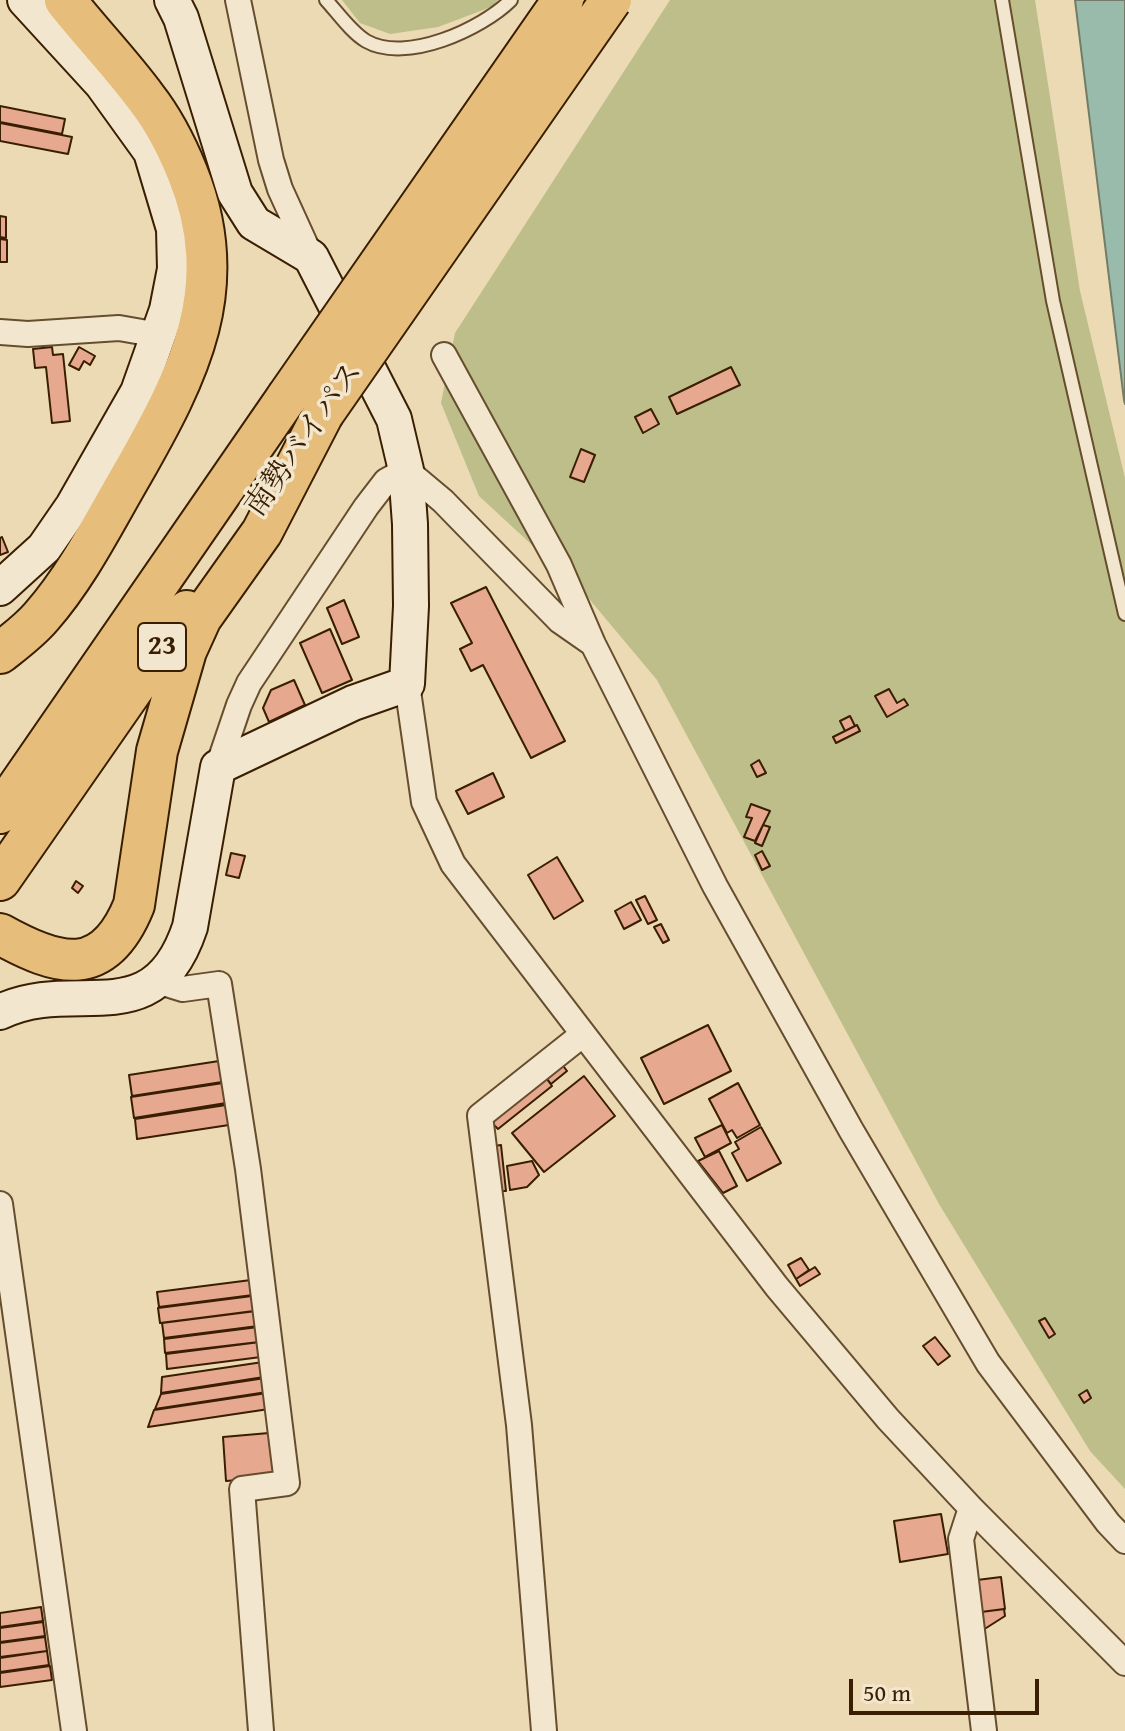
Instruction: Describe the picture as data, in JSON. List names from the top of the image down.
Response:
{
  "streets": {
    "highway": ["南勢バイパス", "23"]
  },
  "scale_bar": "50 m"
}
